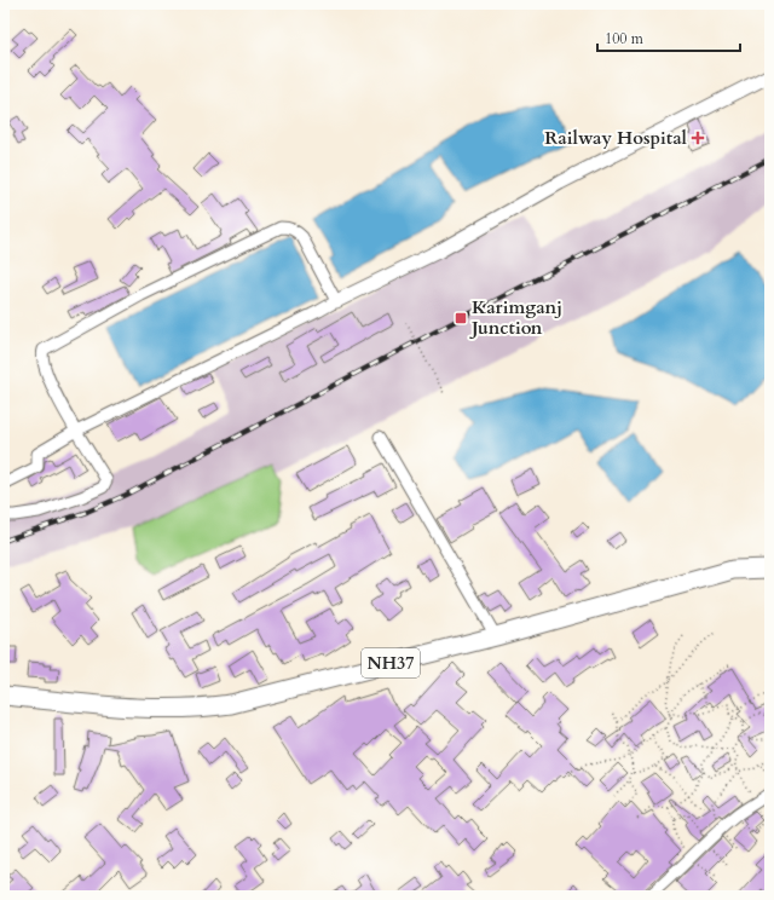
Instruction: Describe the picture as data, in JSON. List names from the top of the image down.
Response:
{
  "streets": {
    "highway": ["NH37"]
  },
  "places": {
    "health": ["Railway Hospital"],
    "transit": ["Karimganj Junction"]
  },
  "scale_bar": "100 m"
}
